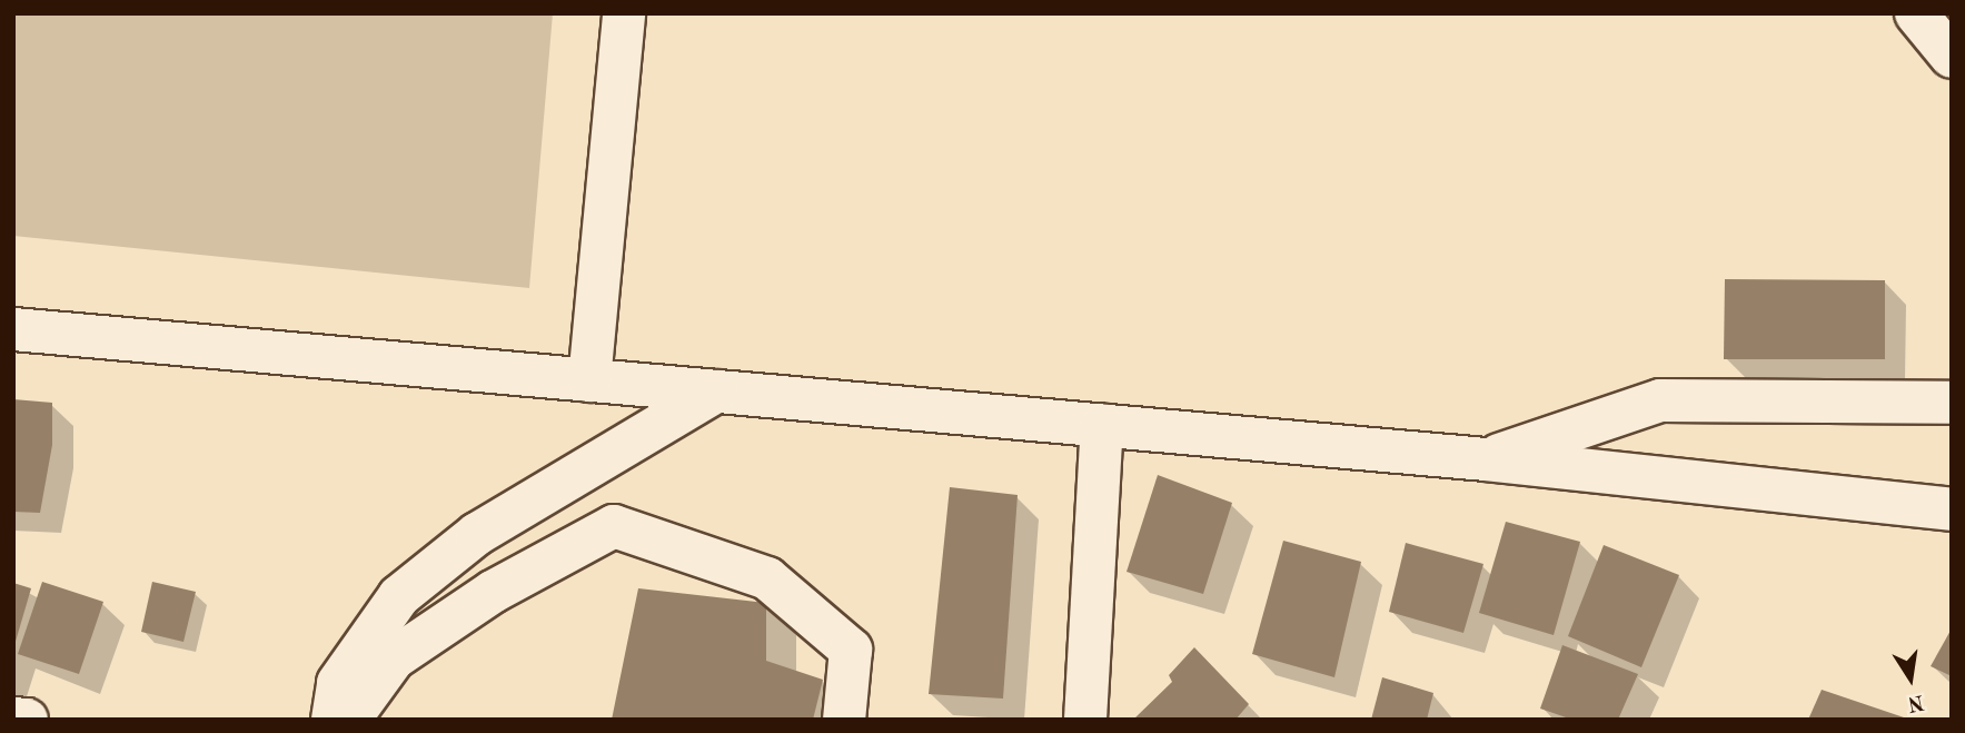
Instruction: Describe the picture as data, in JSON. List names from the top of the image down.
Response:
{
  "north": "bottom"
}
